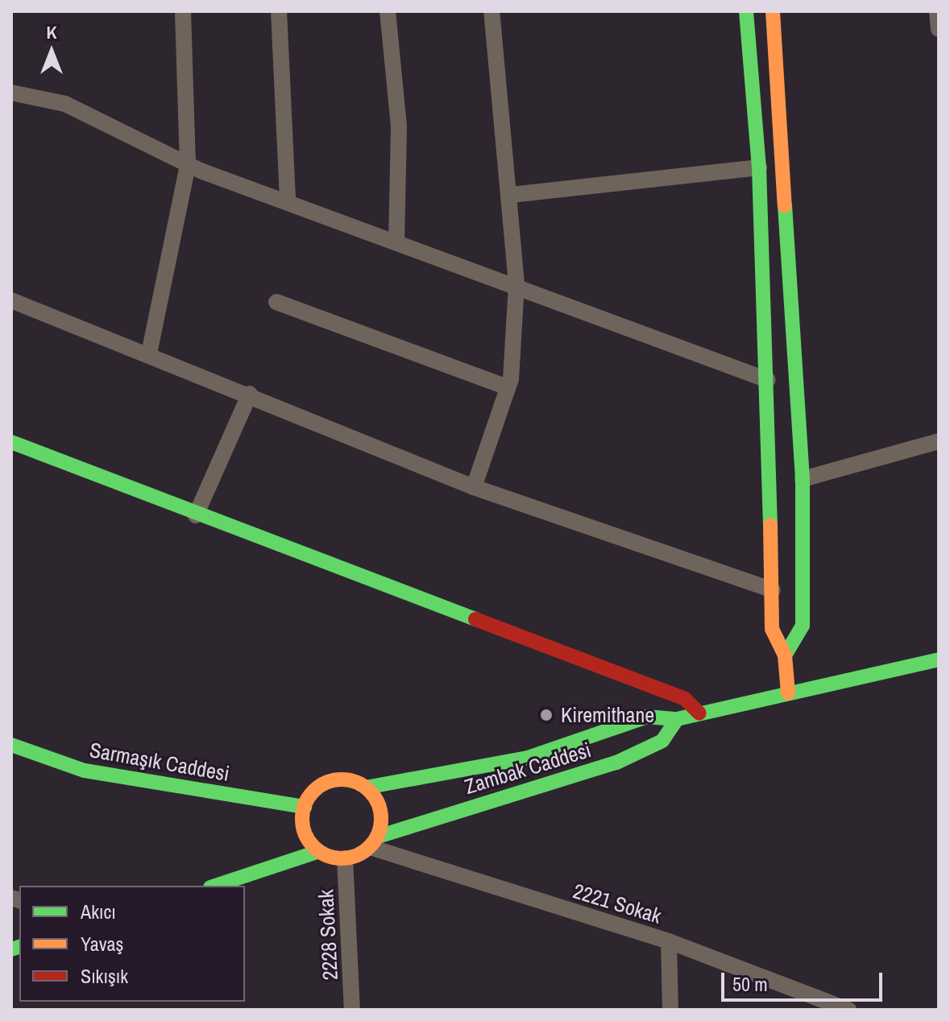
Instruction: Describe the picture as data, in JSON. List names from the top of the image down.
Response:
{
  "streets": {
    "main road": ["Sarmaşık Caddesi", "Zambak Caddesi"],
    "street": ["2221 Sokak", "2228 Sokak"]
  },
  "crossings": [
    ["Sarmaşık Caddesi", "Zambak Caddesi"],
    ["Sarmaşık Caddesi", "2221 Sokak"],
    ["Sarmaşık Caddesi", "2228 Sokak"],
    ["Zambak Caddesi", "2221 Sokak"],
    ["Zambak Caddesi", "2228 Sokak"],
    ["2221 Sokak", "2228 Sokak"]
  ],
  "places": ["Kiremithane"],
  "legend": ["Akıcı", "Yavaş", "Sıkışık"],
  "scale_bar": "50 m",
  "north": "top"
}
